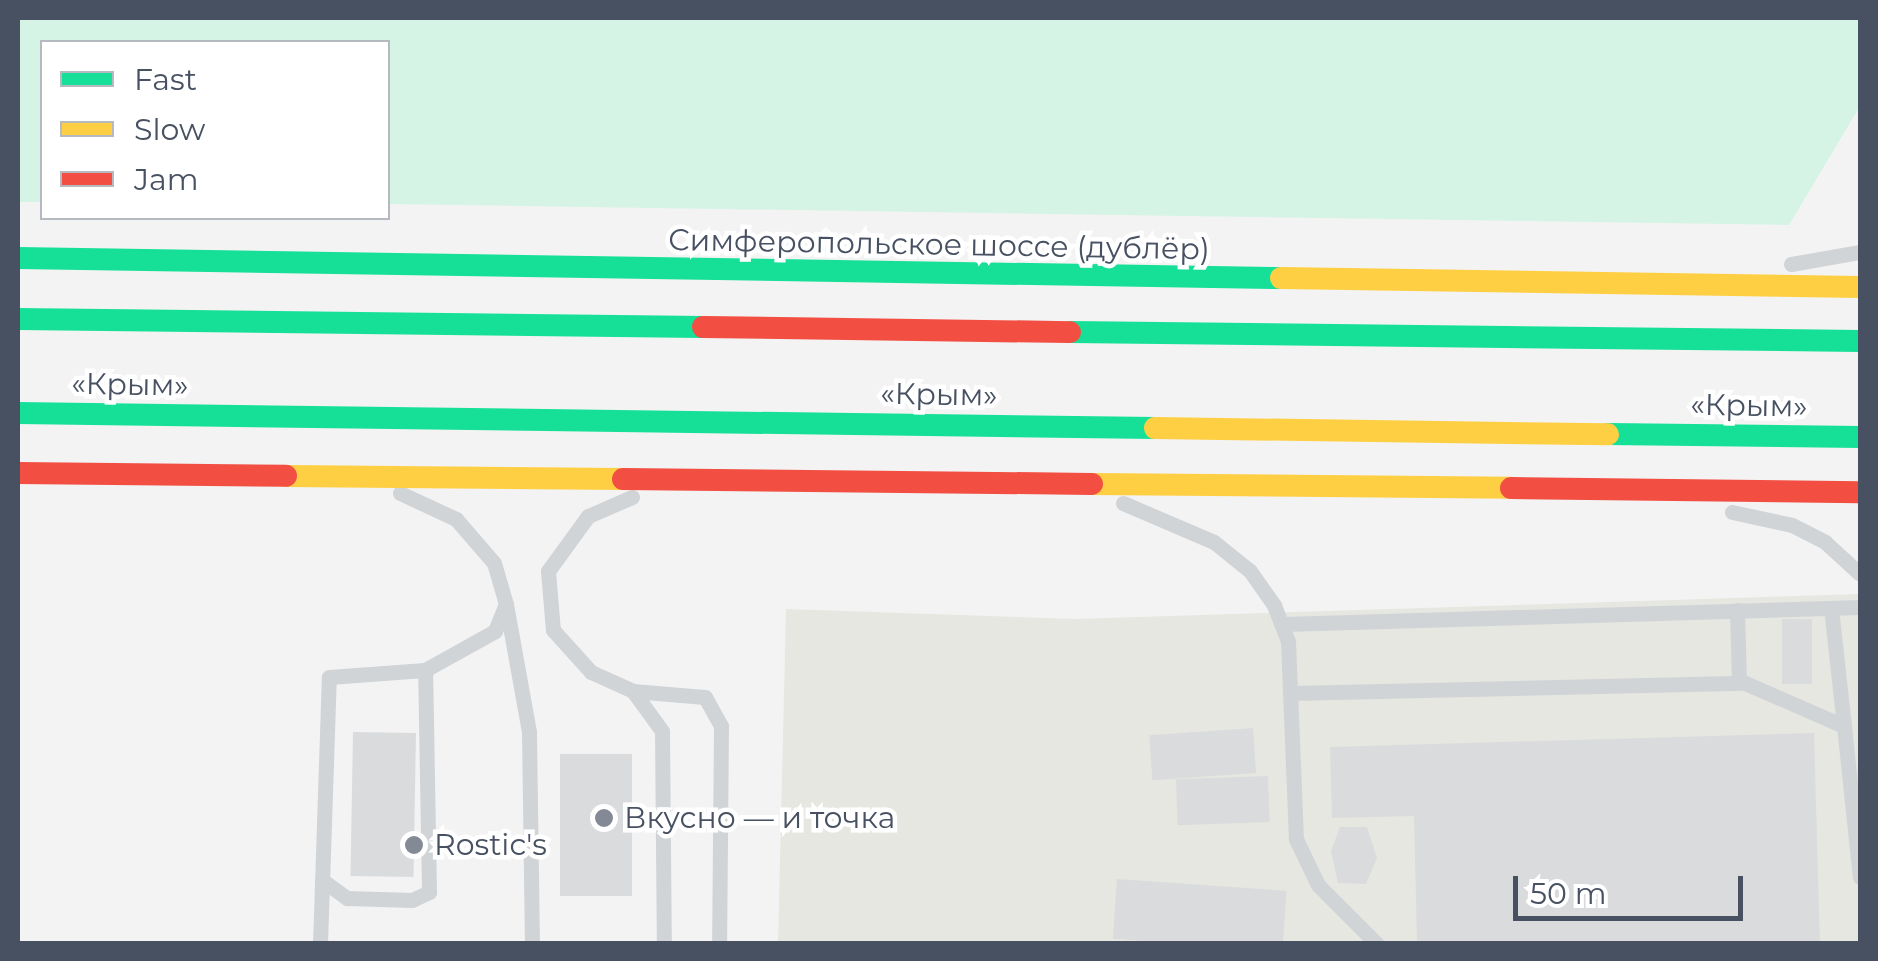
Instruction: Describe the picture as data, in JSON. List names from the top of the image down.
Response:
{
  "streets": {
    "main road": ["Симферопольское шоссе (дублёр)", "«Крым»"]
  },
  "places": ["Вкусно — и точка", "Rostic's"],
  "legend": ["Fast", "Slow", "Jam"],
  "scale_bar": "50 m"
}
